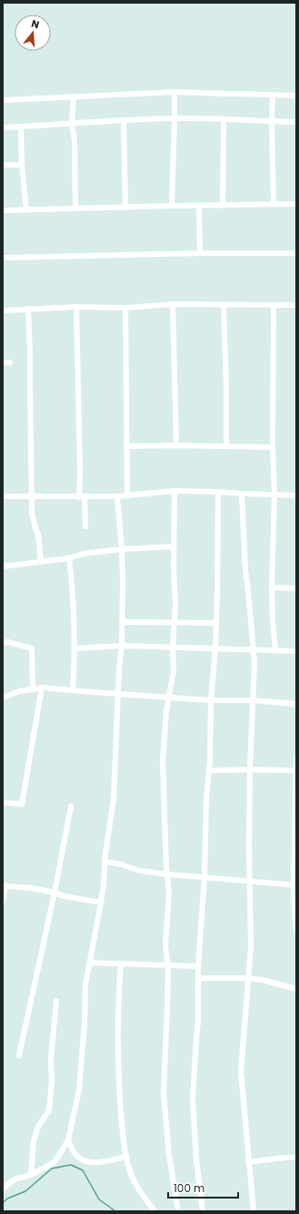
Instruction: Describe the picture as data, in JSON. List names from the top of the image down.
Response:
{
  "scale_bar": "100 m",
  "north": "top"
}
